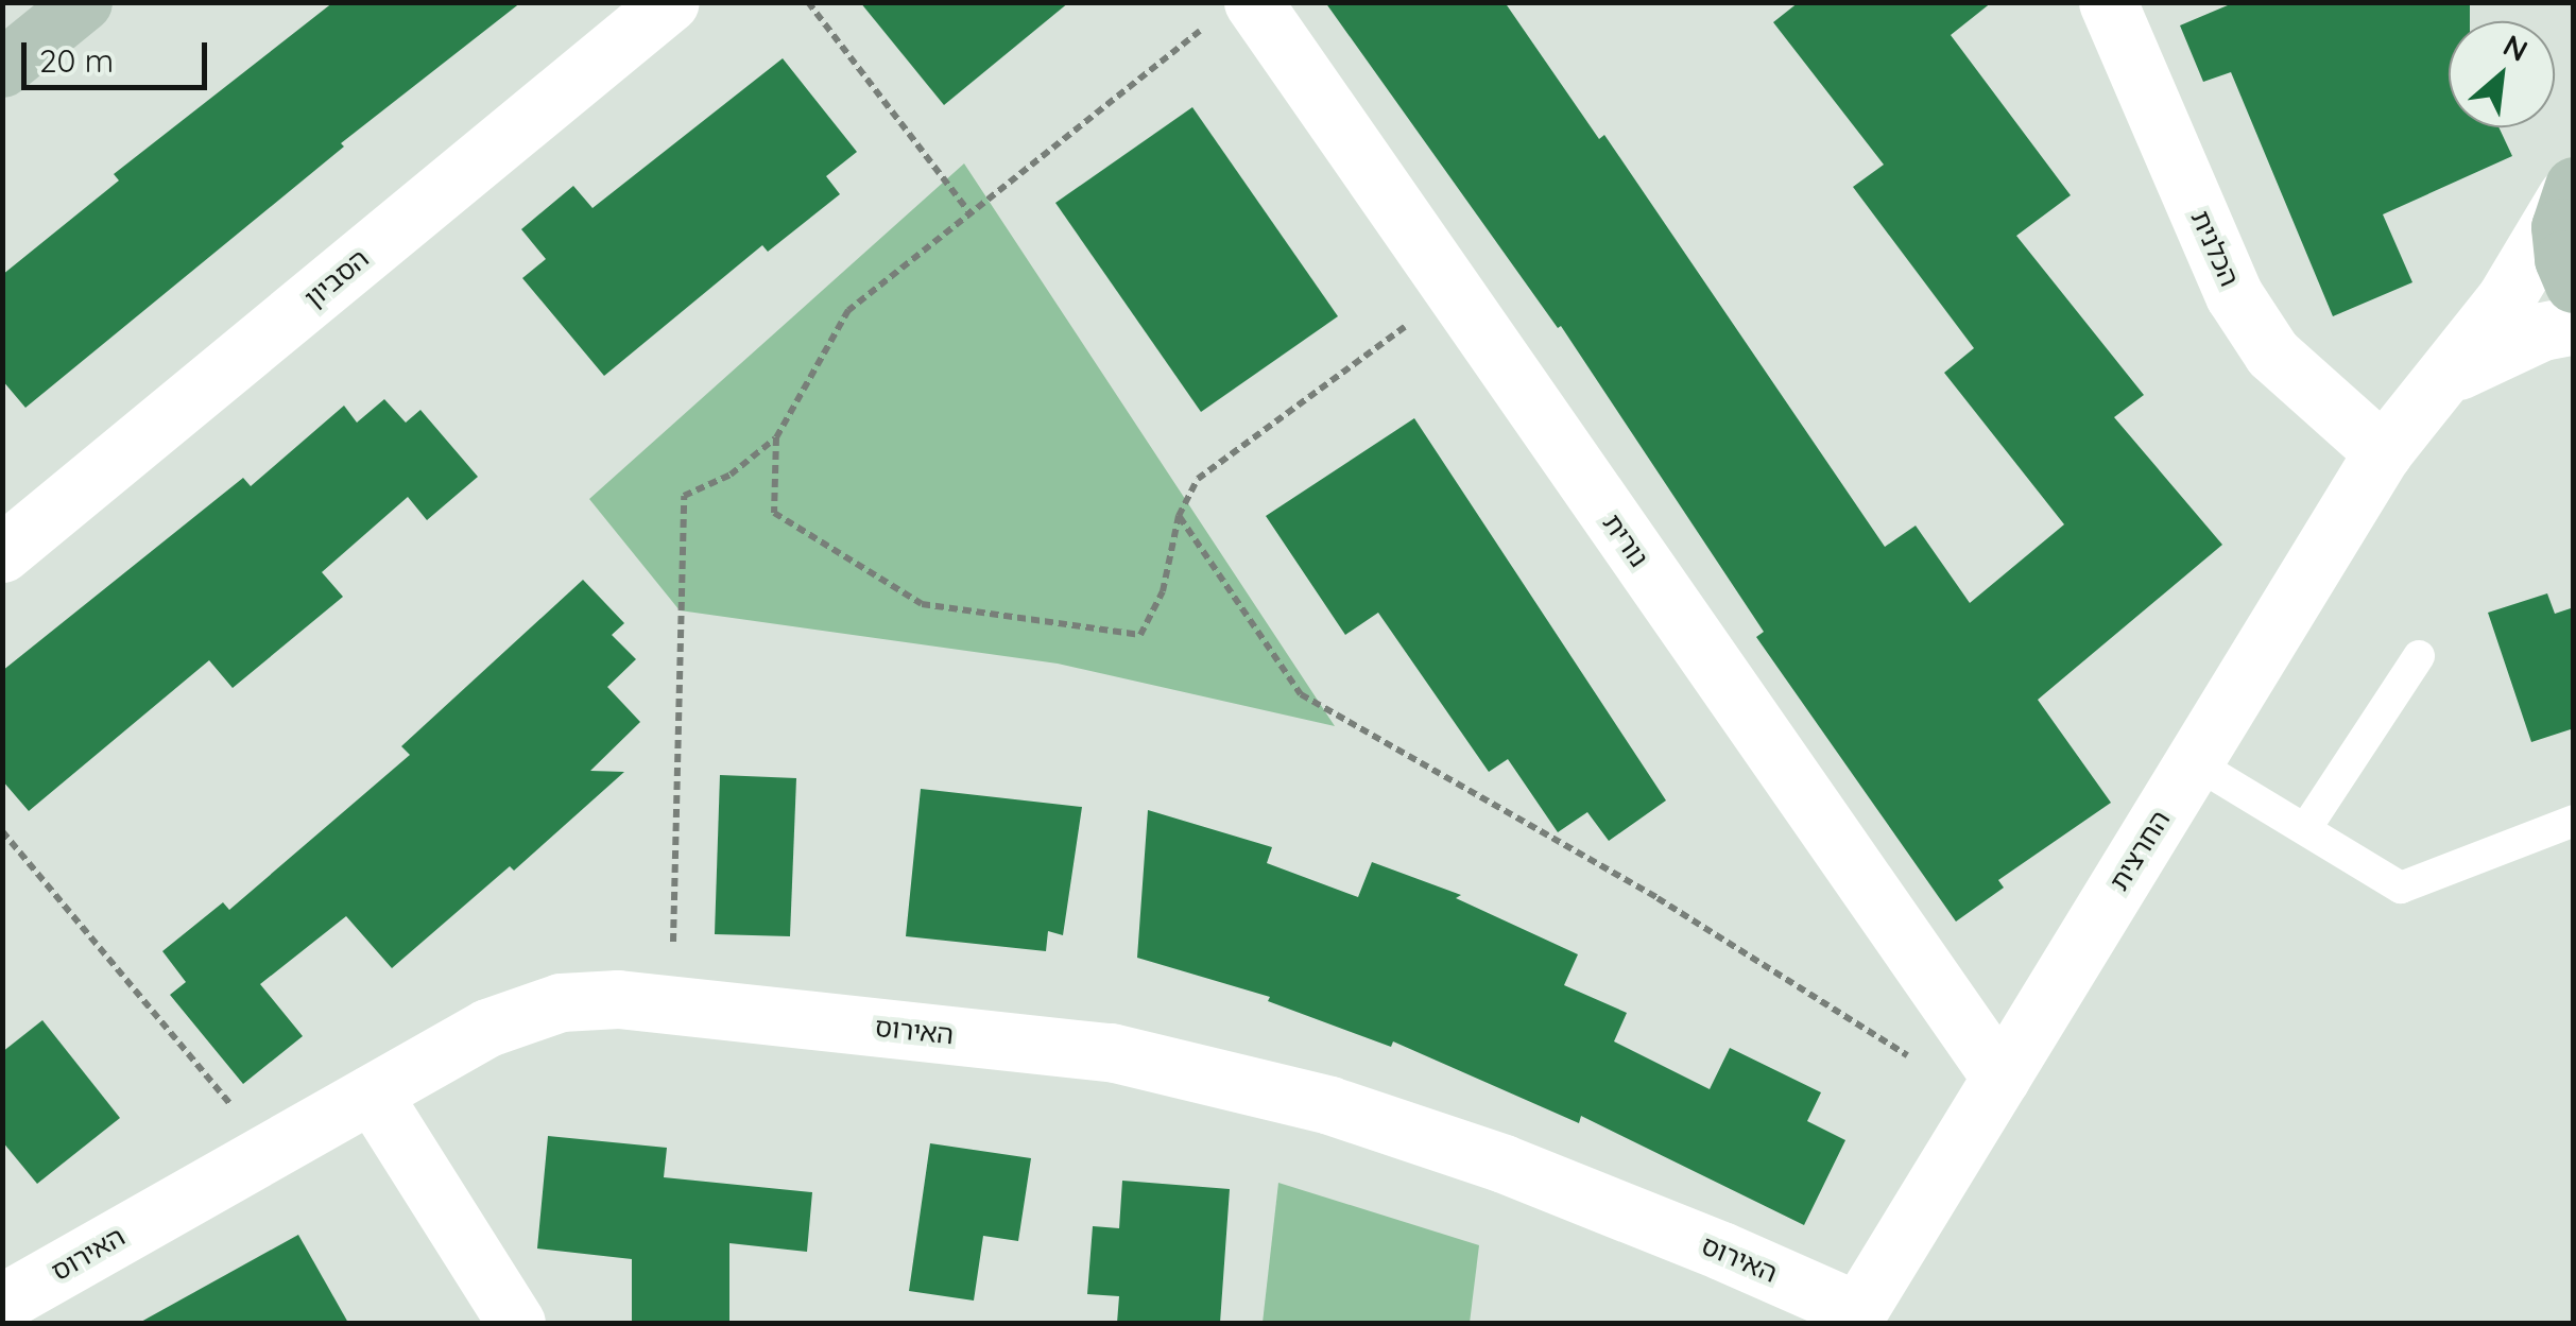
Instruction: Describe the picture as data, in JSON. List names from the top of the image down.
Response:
{
  "streets": {
    "street": [
      "הכלנית",
      "הסביון",
      "נורית",
      "החרצית",
      "האירוס"
    ]
  },
  "crossings": [
    ["הכלנית", "החרצית"],
    ["נורית", "החרצית"],
    ["החרצית", "האירוס"]
  ],
  "scale_bar": "20 m",
  "north": "top right"
}
